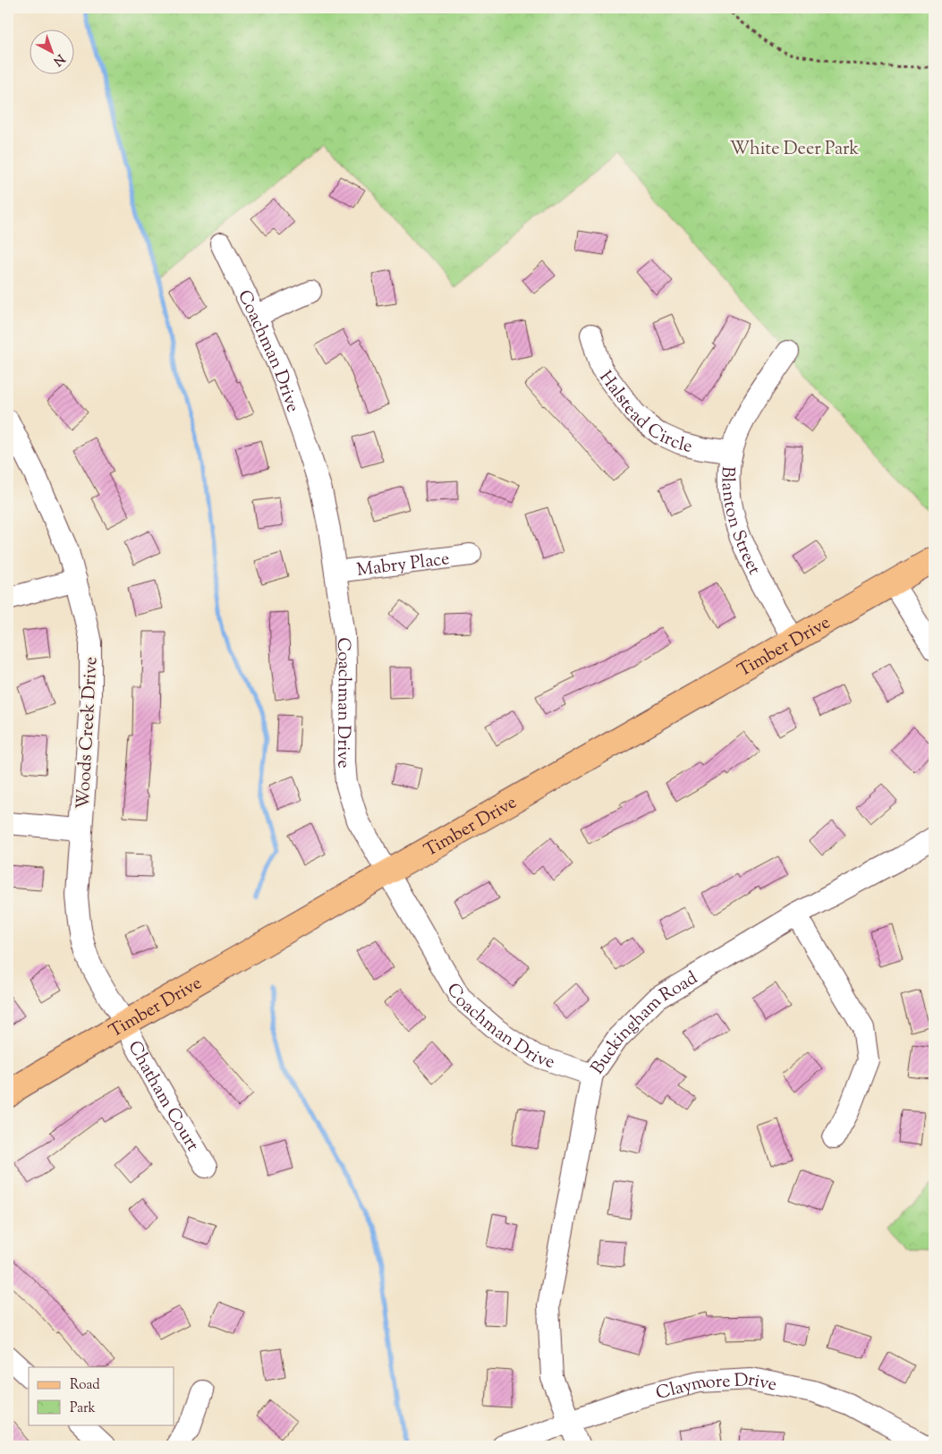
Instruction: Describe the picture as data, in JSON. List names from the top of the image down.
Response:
{
  "streets": {
    "main road": ["Timber Drive"],
    "street": [
      "Coachman Drive",
      "Halstead Circle",
      "Blanton Street",
      "Mabry Place",
      "Woods Creek Drive",
      "Buckingham Road",
      "Chatham Court",
      "Claymore Drive"
    ]
  },
  "crossings": [
    ["Coachman Drive", "Mabry Place"],
    ["Coachman Drive", "Timber Drive"],
    ["Coachman Drive", "Buckingham Road"],
    ["Halstead Circle", "Blanton Street"],
    ["Blanton Street", "Timber Drive"],
    ["Timber Drive", "Woods Creek Drive"],
    ["Timber Drive", "Chatham Court"],
    ["Woods Creek Drive", "Chatham Court"],
    ["Buckingham Road", "Claymore Drive"]
  ],
  "parks": ["White Deer Park"],
  "legend": ["Road", "Park"],
  "north": "bottom right"
}
